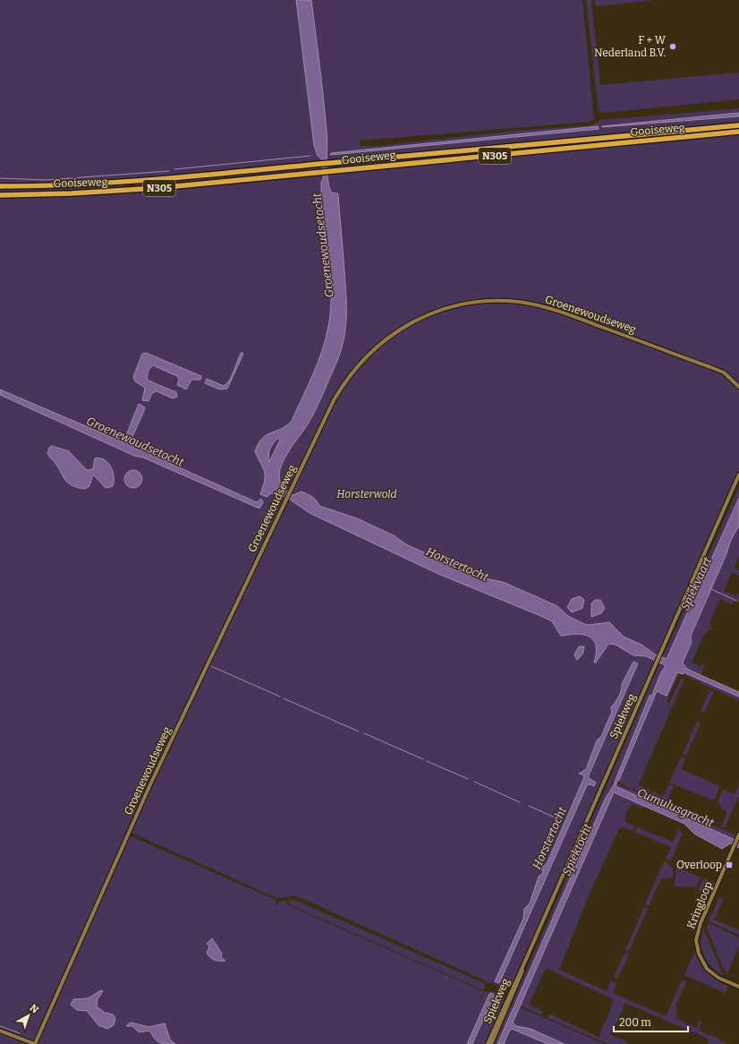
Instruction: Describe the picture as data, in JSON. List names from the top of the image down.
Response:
{
  "streets": {
    "highway": ["Gooiseweg", "N305"],
    "street": ["Groenewoudseweg", "Spiekweg", "Kringloop"]
  },
  "water": [
    "Groenewoudsetocht",
    "Horstertocht",
    "Spiekvaart",
    "Cumulusgracht",
    "Spiektocht"
  ],
  "parks": ["Horsterwold"],
  "places": {
    "other": ["F + W Nederland B.V."],
    "transit": ["Overloop"]
  },
  "scale_bar": "200 m",
  "north": "top right"
}
